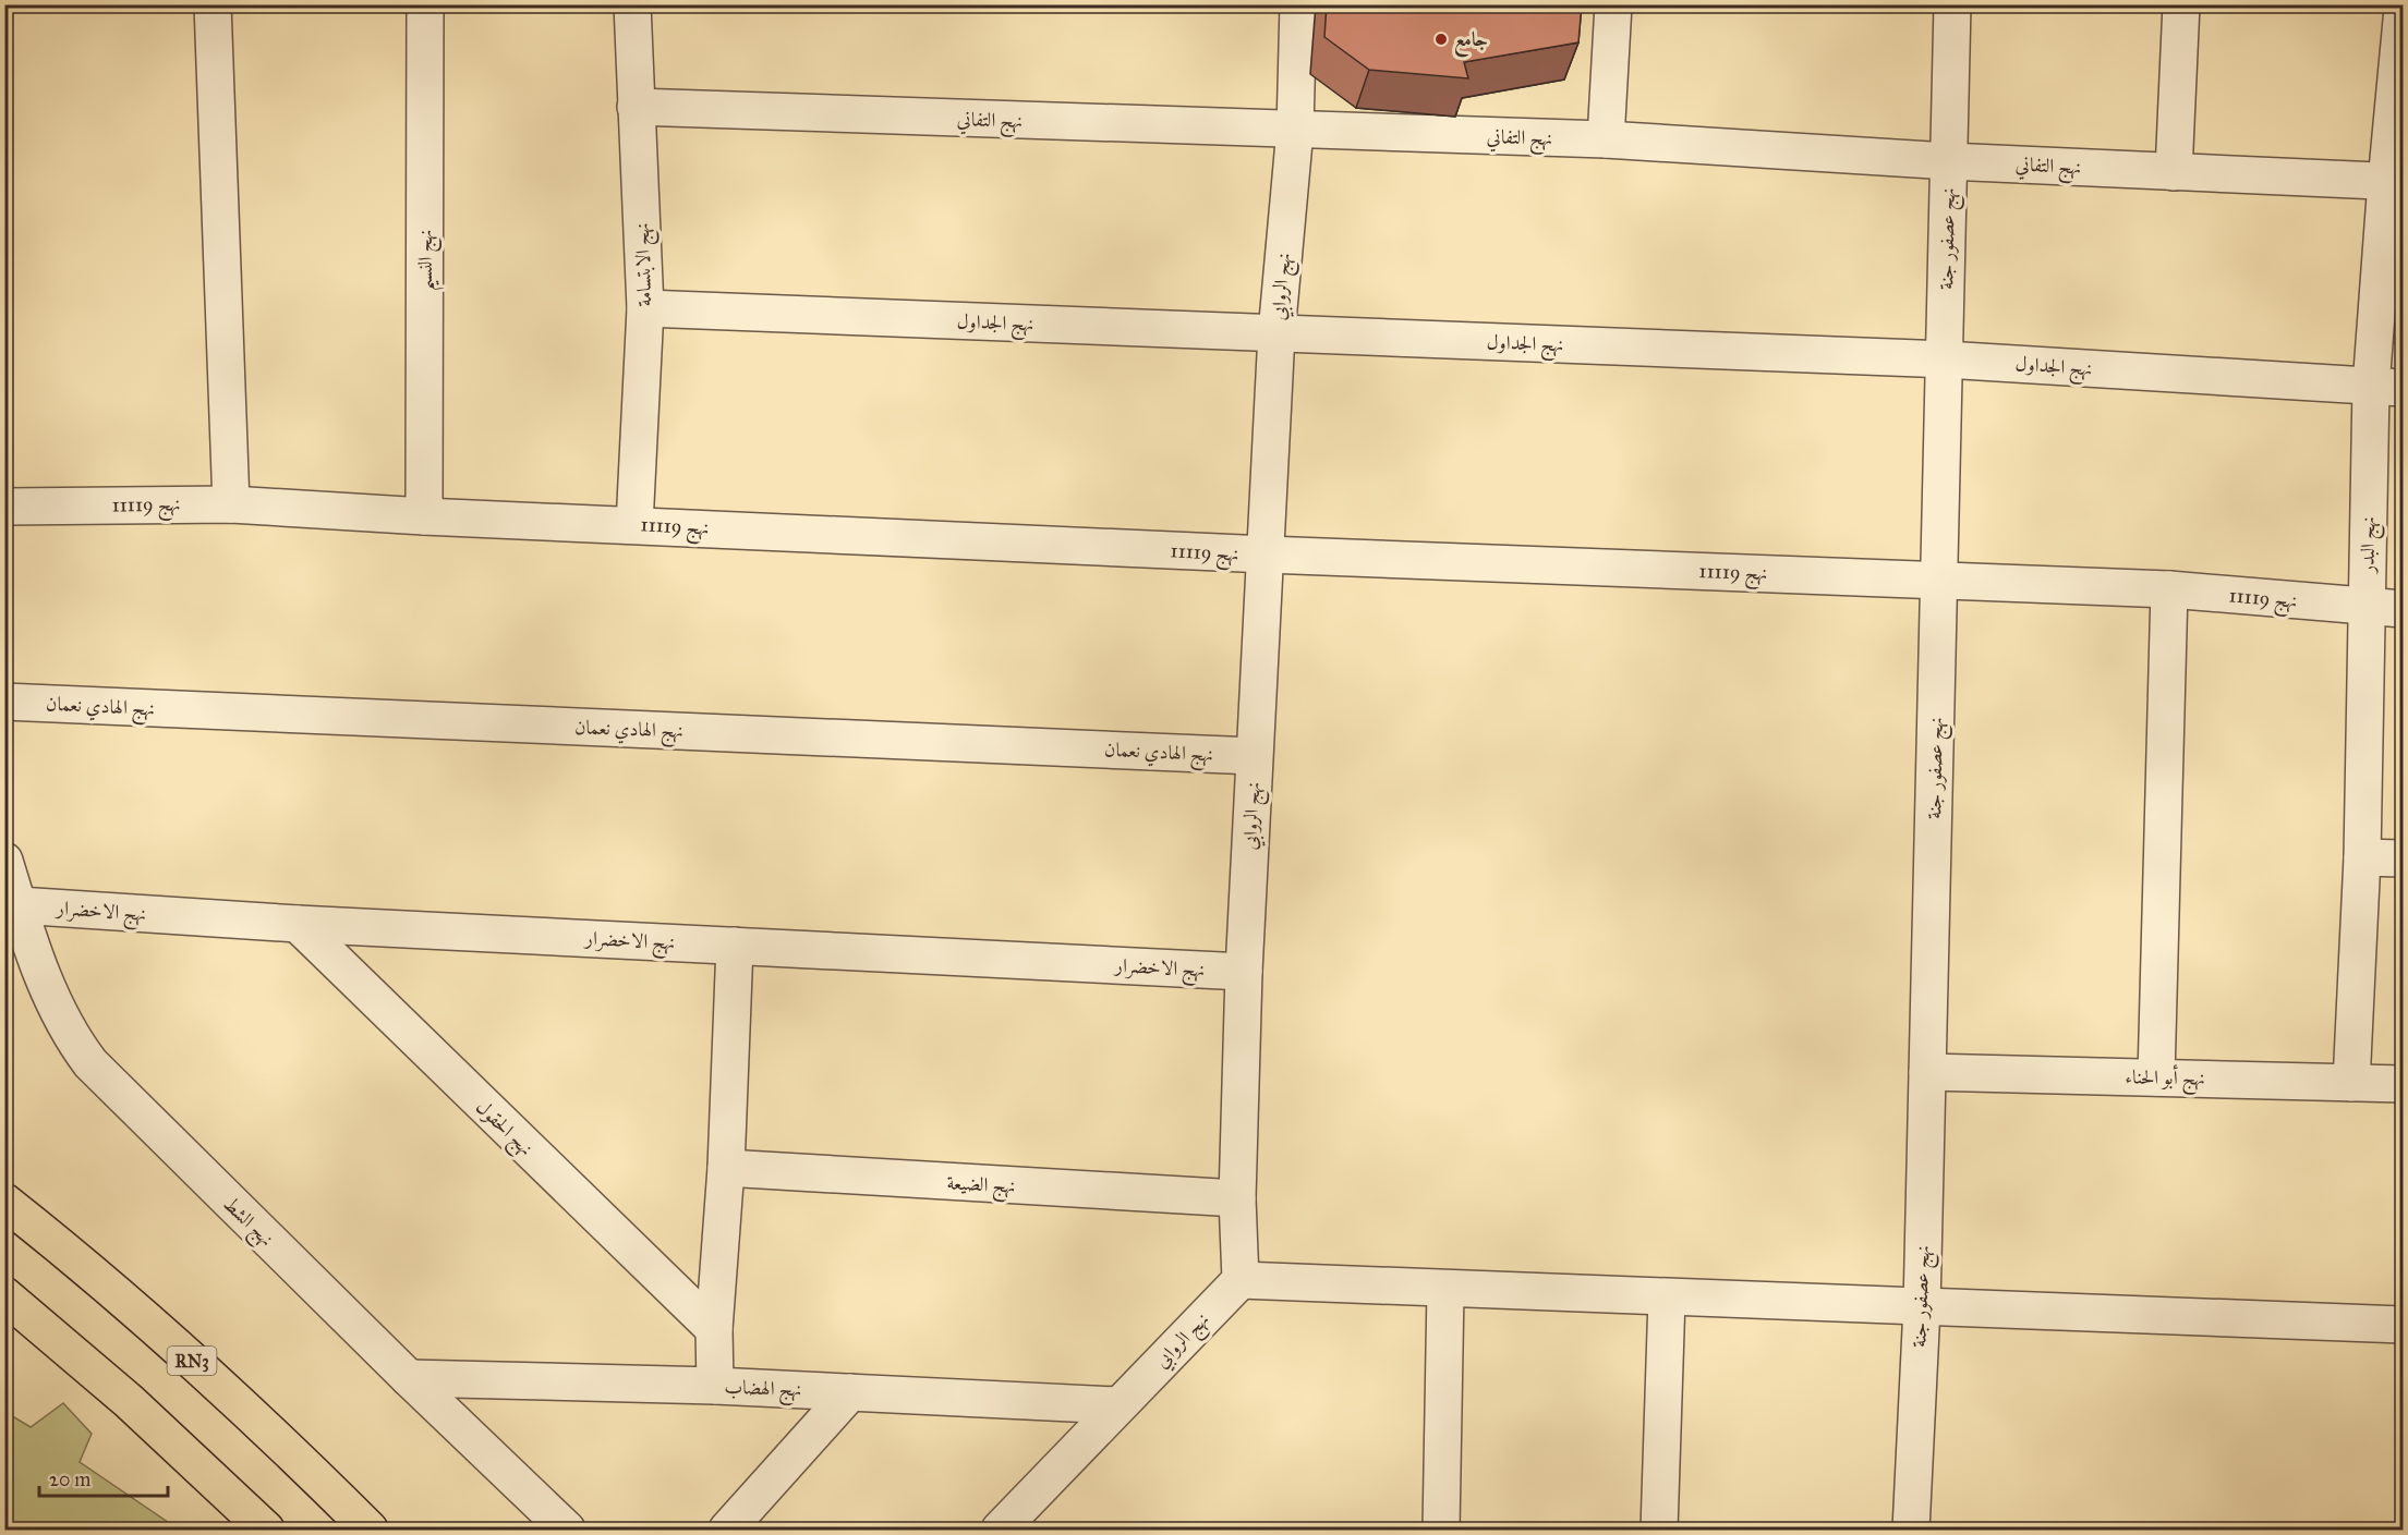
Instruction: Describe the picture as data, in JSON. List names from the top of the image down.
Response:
{
  "streets": {
    "highway": ["RN3"],
    "street": [
      "نهج التفاني",
      "نهج عصفور جنة",
      "نهج النسيم",
      "نهج الابتسامة",
      "نهج الروابي",
      "نهج الجداول",
      "نهج 11119",
      "نهج البدر",
      "نهج الهادي نعمان",
      "نهج الاخضرار",
      "نهج أبو الحناء",
      "نهج الحقول",
      "نهج الضيعة",
      "نهج الشط",
      "نهج الهضاب"
    ]
  },
  "crossings": [
    ["نهج التفاني", "نهج عصفور جنة"],
    ["نهج التفاني", "نهج الابتسامة"],
    ["نهج التفاني", "نهج الروابي"],
    ["نهج التفاني", "نهج البدر"],
    ["نهج عصفور جنة", "نهج الجداول"],
    ["نهج عصفور جنة", "نهج 11119"],
    ["نهج عصفور جنة", "نهج أبو الحناء"],
    ["نهج النسيم", "نهج 11119"],
    ["نهج الابتسامة", "نهج الجداول"],
    ["نهج الابتسامة", "نهج 11119"],
    ["نهج الروابي", "نهج الجداول"],
    ["نهج الروابي", "نهج 11119"],
    ["نهج الروابي", "نهج الهادي نعمان"],
    ["نهج الروابي", "نهج الاخضرار"],
    ["نهج الروابي", "نهج الضيعة"],
    ["نهج الروابي", "نهج الهضاب"],
    ["نهج الجداول", "نهج البدر"],
    ["نهج 11119", "نهج البدر"],
    ["نهج البدر", "نهج أبو الحناء"],
    ["نهج الاخضرار", "نهج الحقول"],
    ["نهج الاخضرار", "نهج الشط"],
    ["نهج الشط", "نهج الهضاب"]
  ],
  "places": ["جامع"],
  "scale_bar": "20 m"
}
